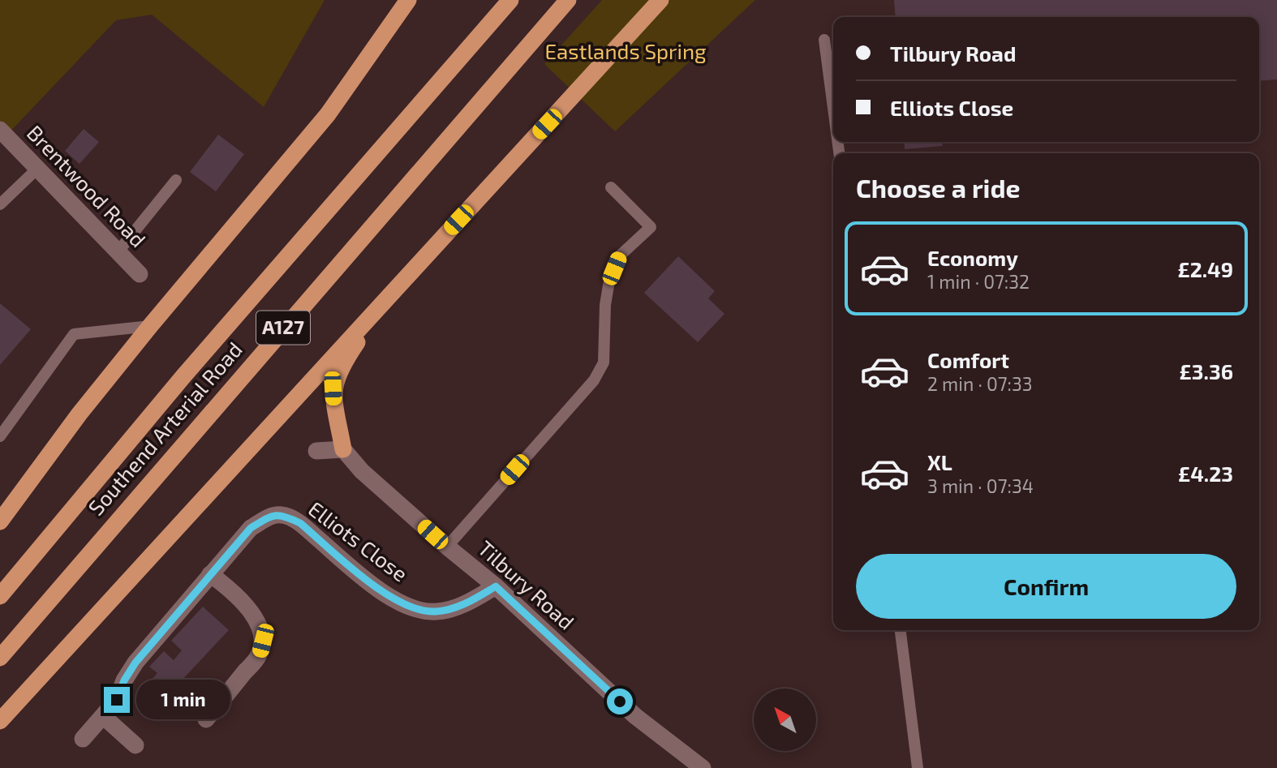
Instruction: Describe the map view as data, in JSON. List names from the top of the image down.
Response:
{
  "streets": {
    "highway": ["A127", "Southend Arterial Road"],
    "street": ["Brentwood Road", "Elliots Close", "Tilbury Road"]
  },
  "crossings": [
    ["Elliots Close", "Tilbury Road"]
  ],
  "parks": ["Eastlands Spring"],
  "north": "top left",
  "page": {
    "banner": ["Tilbury Road", "Elliots Close"],
    "heading": "Choose a ride",
    "list": [
      {
        "name": "Economy",
        "note": "1 min · 07:32",
        "value": "£2.49"
      },
      {
        "name": "Comfort",
        "note": "2 min · 07:33",
        "value": "£3.36"
      },
      {
        "name": "XL",
        "note": "3 min · 07:34",
        "value": "£4.23"
      }
    ],
    "buttons": "Confirm",
    "bubble": "1 min"
  }
}
